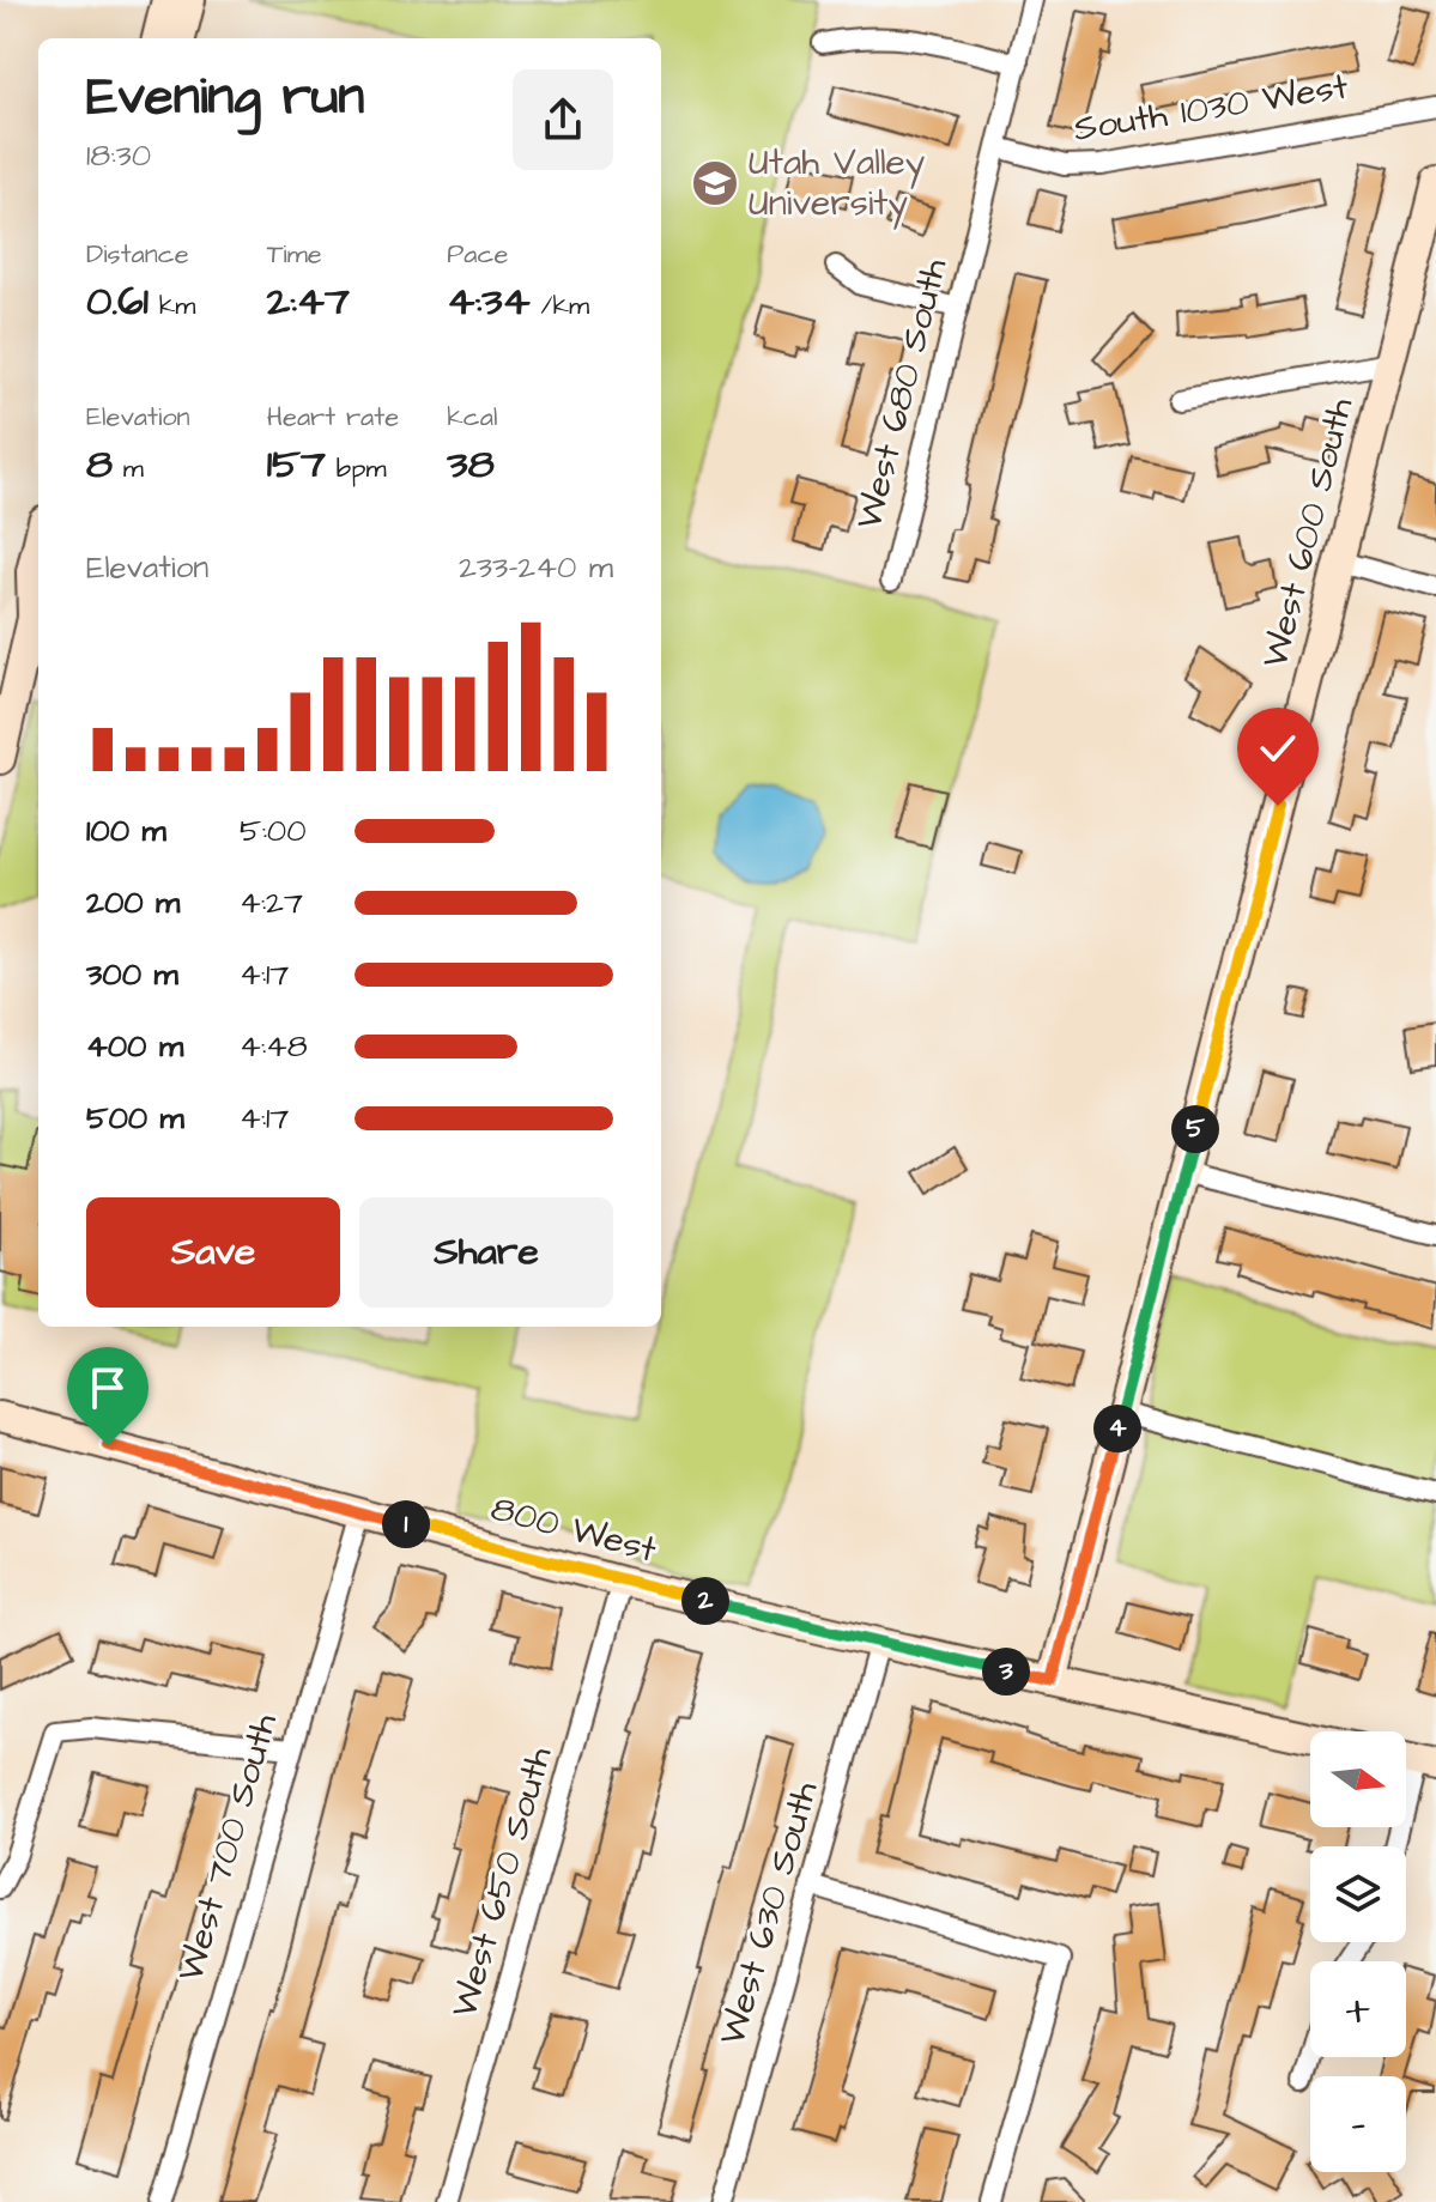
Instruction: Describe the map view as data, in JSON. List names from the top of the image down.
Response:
{
  "streets": {
    "street": [
      "South 1030 West",
      "West 680 South",
      "West 600 South",
      "800 West",
      "West 700 South",
      "West 650 South",
      "West 630 South"
    ]
  },
  "crossings": [
    ["South 1030 West", "West 680 South"],
    ["West 600 South", "800 West"],
    ["800 West", "West 700 South"],
    ["800 West", "West 650 South"],
    ["800 West", "West 630 South"]
  ],
  "places": {
    "school or university": ["Utah Valley University"]
  },
  "north": "right",
  "page": {
    "heading": ["Evening run", "18:30"],
    "stats": [
      ["Distance", "0.61 km"],
      ["Time", "2:47"],
      ["Pace", "4:34 /km"],
      ["Elevation", "8 m"],
      ["Heart rate", "157 bpm"],
      ["kcal", "38"]
    ],
    "chart": ["Elevation", "233–240 m"],
    "list": [
      {
        "name": "100 m",
        "note": "5:00"
      },
      {
        "name": "200 m",
        "note": "4:27"
      },
      {
        "name": "300 m",
        "note": "4:17"
      },
      {
        "name": "400 m",
        "note": "4:48"
      },
      {
        "name": "500 m",
        "note": "4:17"
      }
    ],
    "pins": [
      "5",
      "4",
      "1",
      "2",
      "3"
    ],
    "buttons": ["Save", "Share"],
    "map_buttons": ["+", "−"]
  }
}
